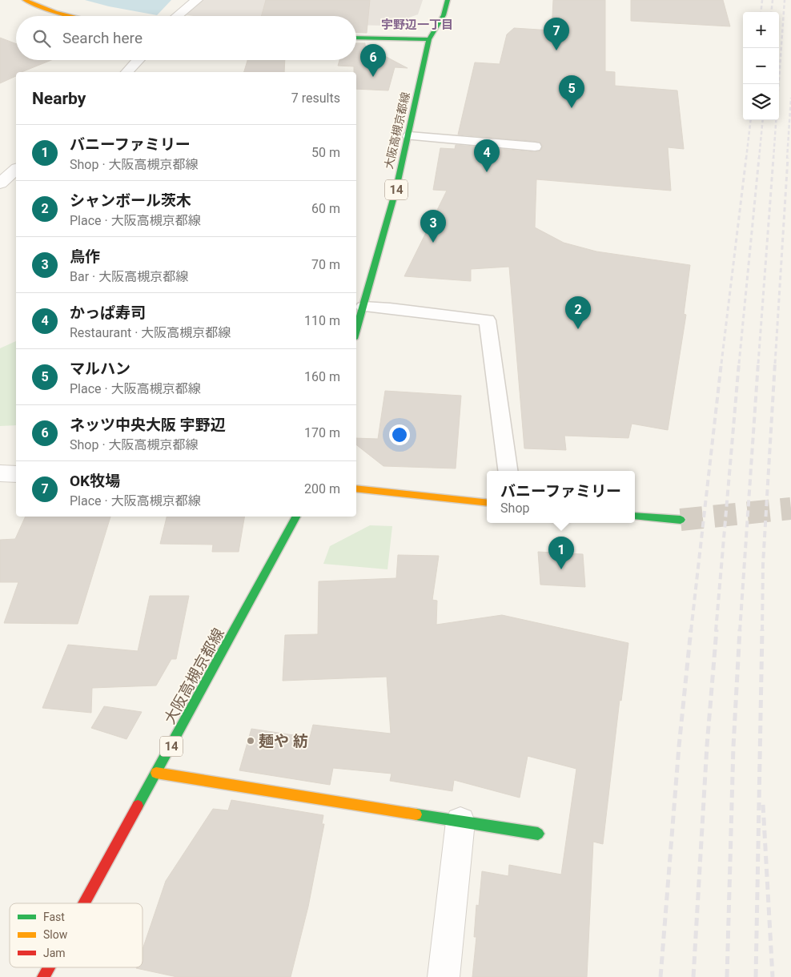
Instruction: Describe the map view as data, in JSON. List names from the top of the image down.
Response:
{
  "streets": {
    "main road": ["大阪高槻京都線", "14"]
  },
  "districts": ["宇野辺一丁目"],
  "places": ["麺や 紡"],
  "legend": ["Fast", "Slow", "Jam"],
  "page": {
    "map_buttons": ["+", "−"],
    "search": "Search here",
    "pins": [
      "7",
      "6",
      "5",
      "4",
      "3",
      "2",
      "1"
    ],
    "heading": ["Nearby", "7 results"],
    "list": [
      {
        "mark": "1",
        "name": "バニーファミリー",
        "note": "Shop · 大阪高槻京都線",
        "value": "50 m"
      },
      {
        "mark": "2",
        "name": "シャンボール茨木",
        "note": "Place · 大阪高槻京都線",
        "value": "60 m"
      },
      {
        "mark": "3",
        "name": "鳥作",
        "note": "Bar · 大阪高槻京都線",
        "value": "70 m"
      },
      {
        "mark": "4",
        "name": "かっぱ寿司",
        "note": "Restaurant · 大阪高槻京都線",
        "value": "110 m"
      },
      {
        "mark": "5",
        "name": "マルハン",
        "note": "Place · 大阪高槻京都線",
        "value": "160 m"
      },
      {
        "mark": "6",
        "name": "ネッツ中央大阪 宇野辺",
        "note": "Shop · 大阪高槻京都線",
        "value": "170 m"
      },
      {
        "mark": "7",
        "name": "OK牧場",
        "note": "Place · 大阪高槻京都線",
        "value": "200 m"
      }
    ],
    "popup": ["バニーファミリー", "Shop"]
  }
}
